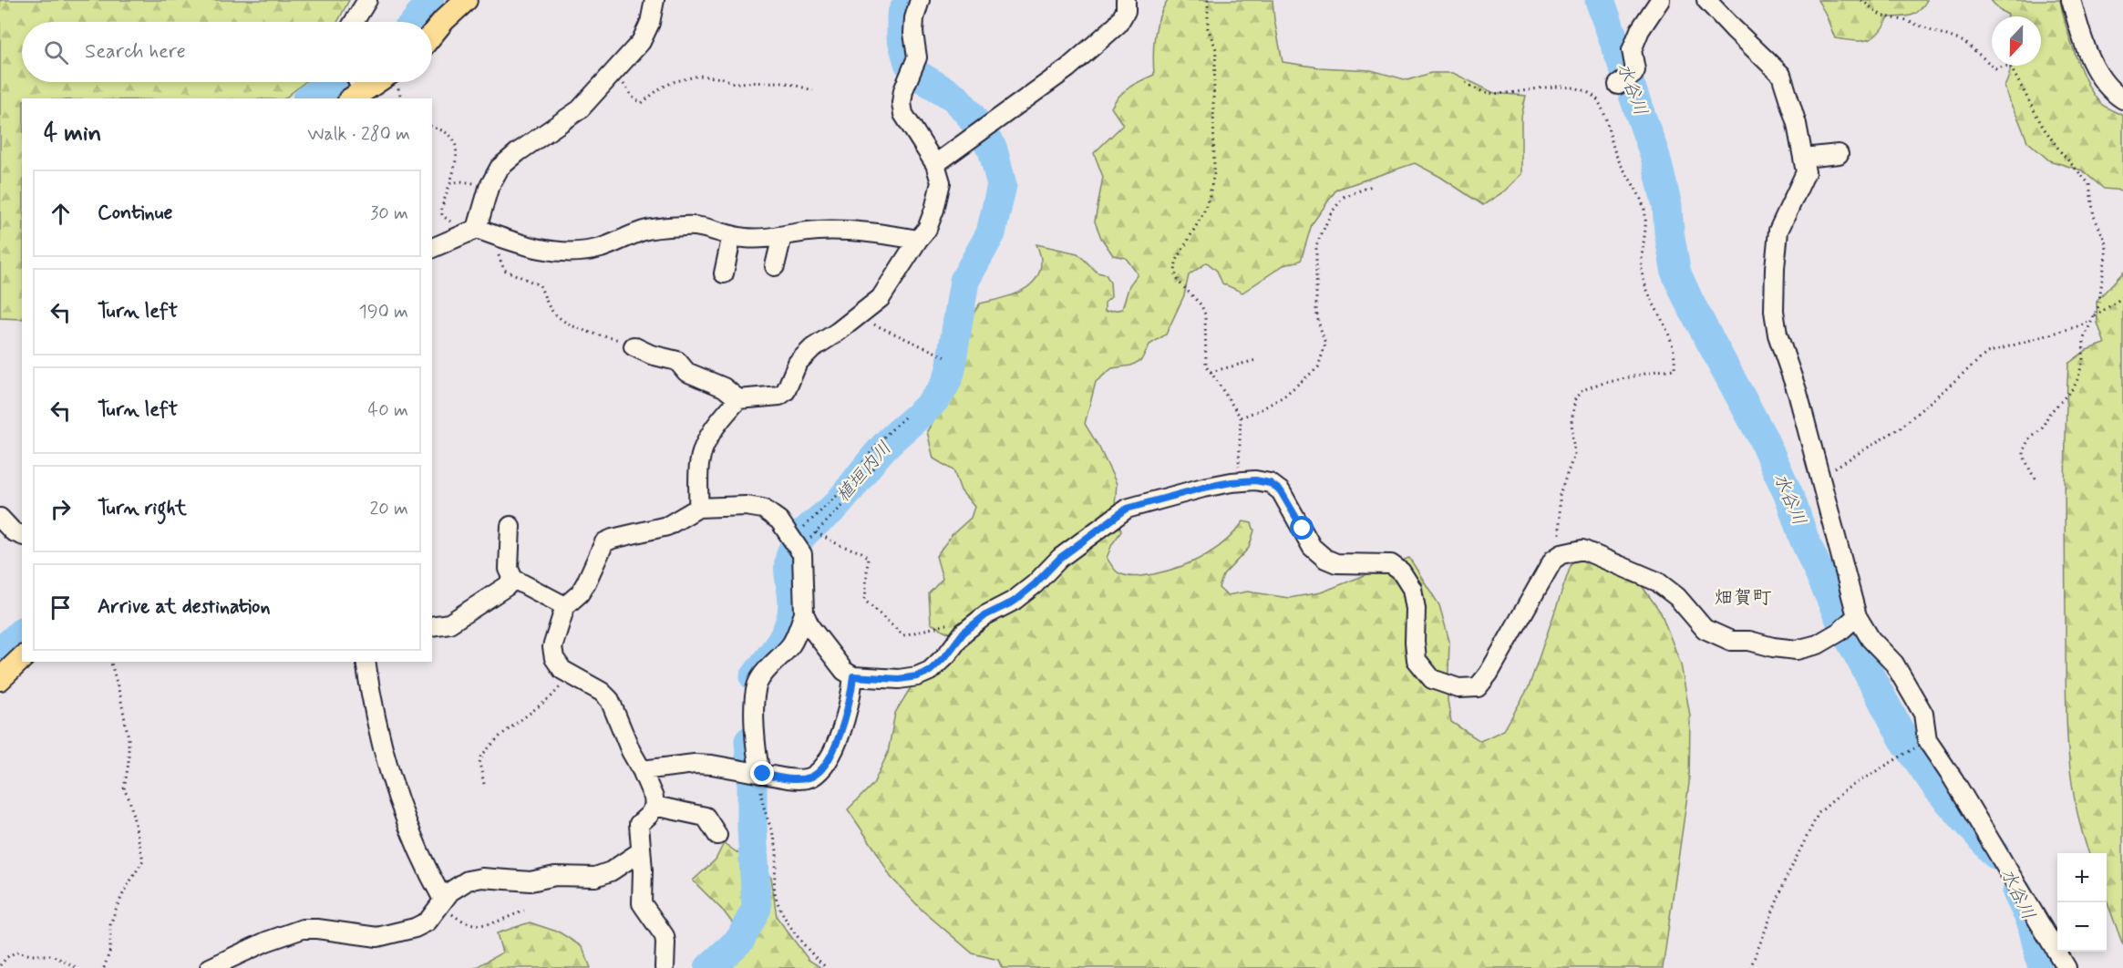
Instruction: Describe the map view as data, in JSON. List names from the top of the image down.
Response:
{
  "districts": ["畑賀町"],
  "water": ["水谷川", "植垣内川"],
  "north": "bottom",
  "page": {
    "search": "Search here",
    "heading": ["4 min", "Walk · 280 m"],
    "list": [
      ["Continue", "30 m"],
      ["Turn left", "190 m"],
      ["Turn left", "40 m"],
      ["Turn right", "20 m"],
      "Arrive at destination"
    ],
    "map_buttons": ["+", "−"]
  }
}
